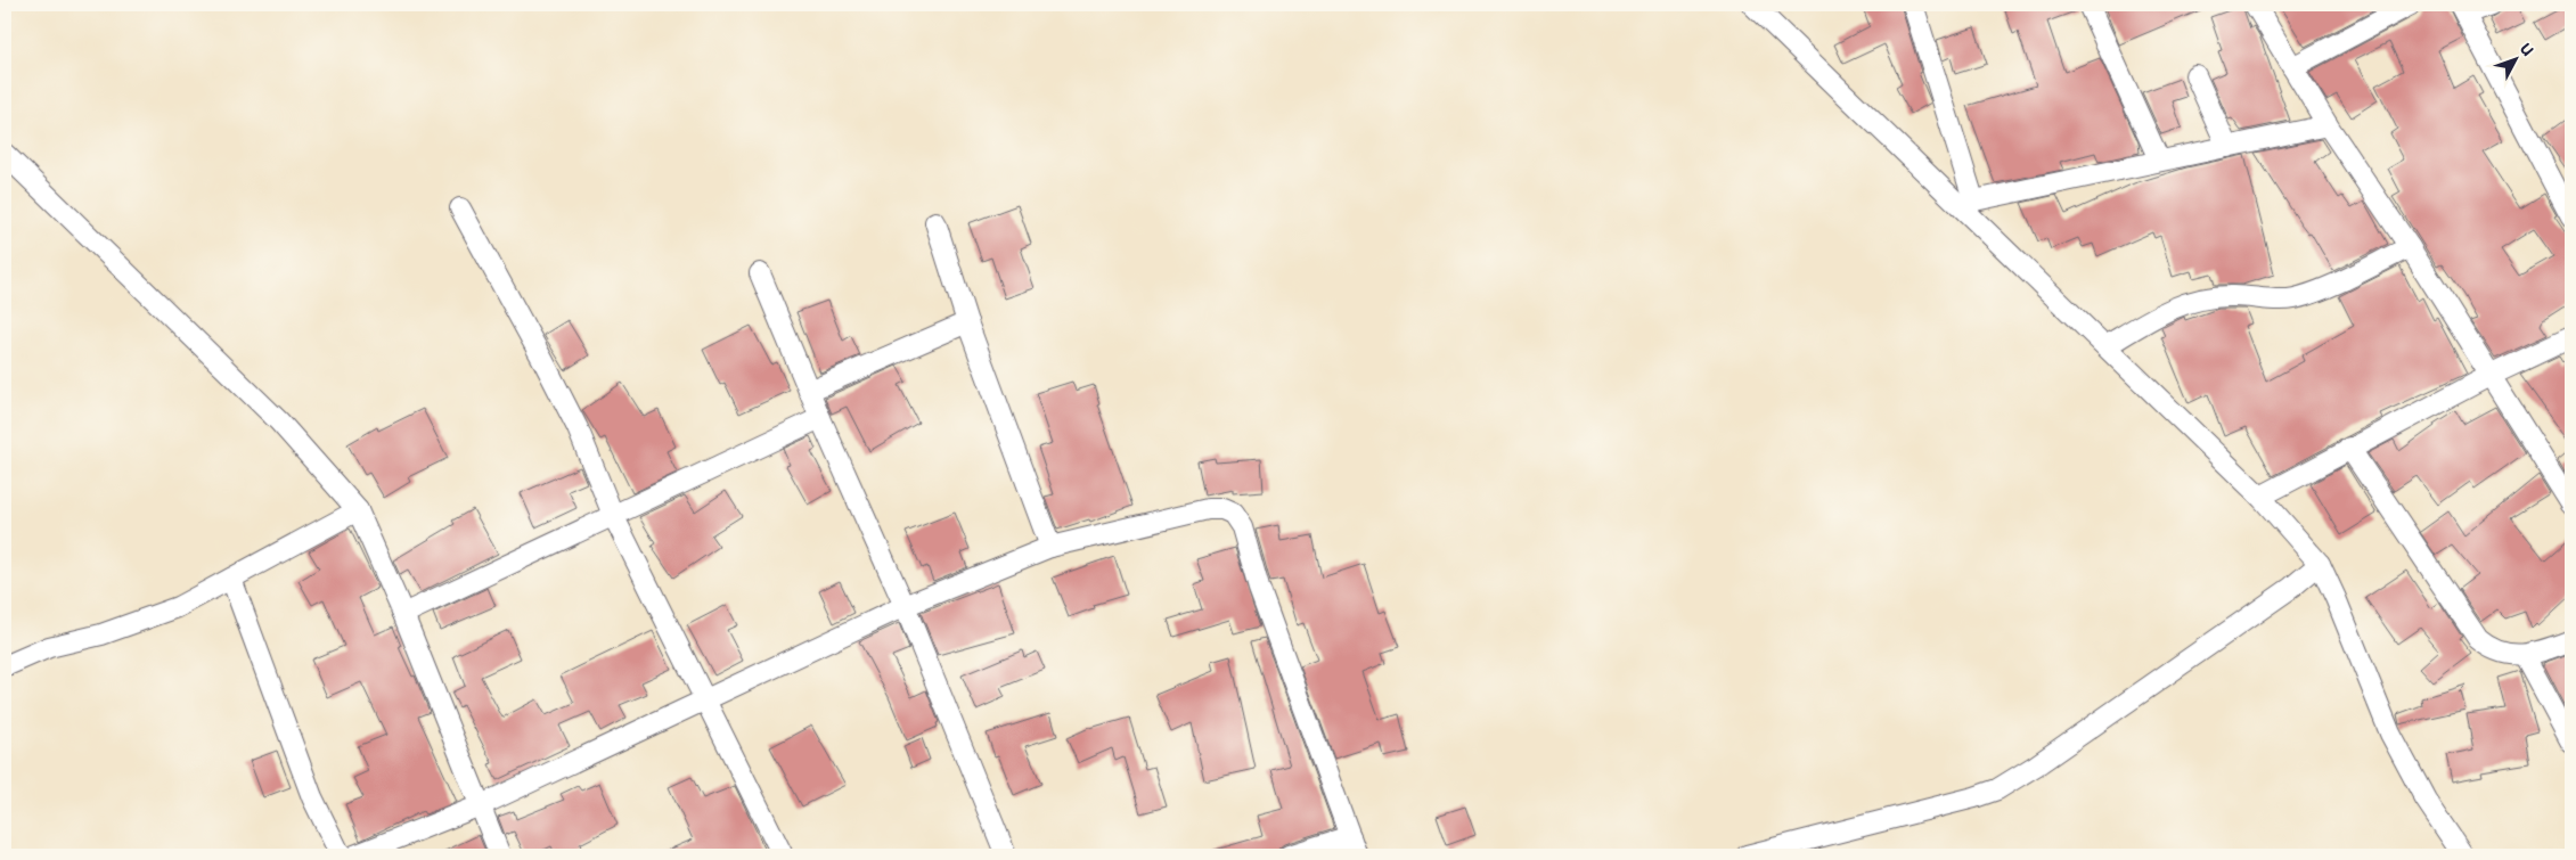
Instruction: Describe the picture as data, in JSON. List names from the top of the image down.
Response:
{
  "north": "top right"
}
